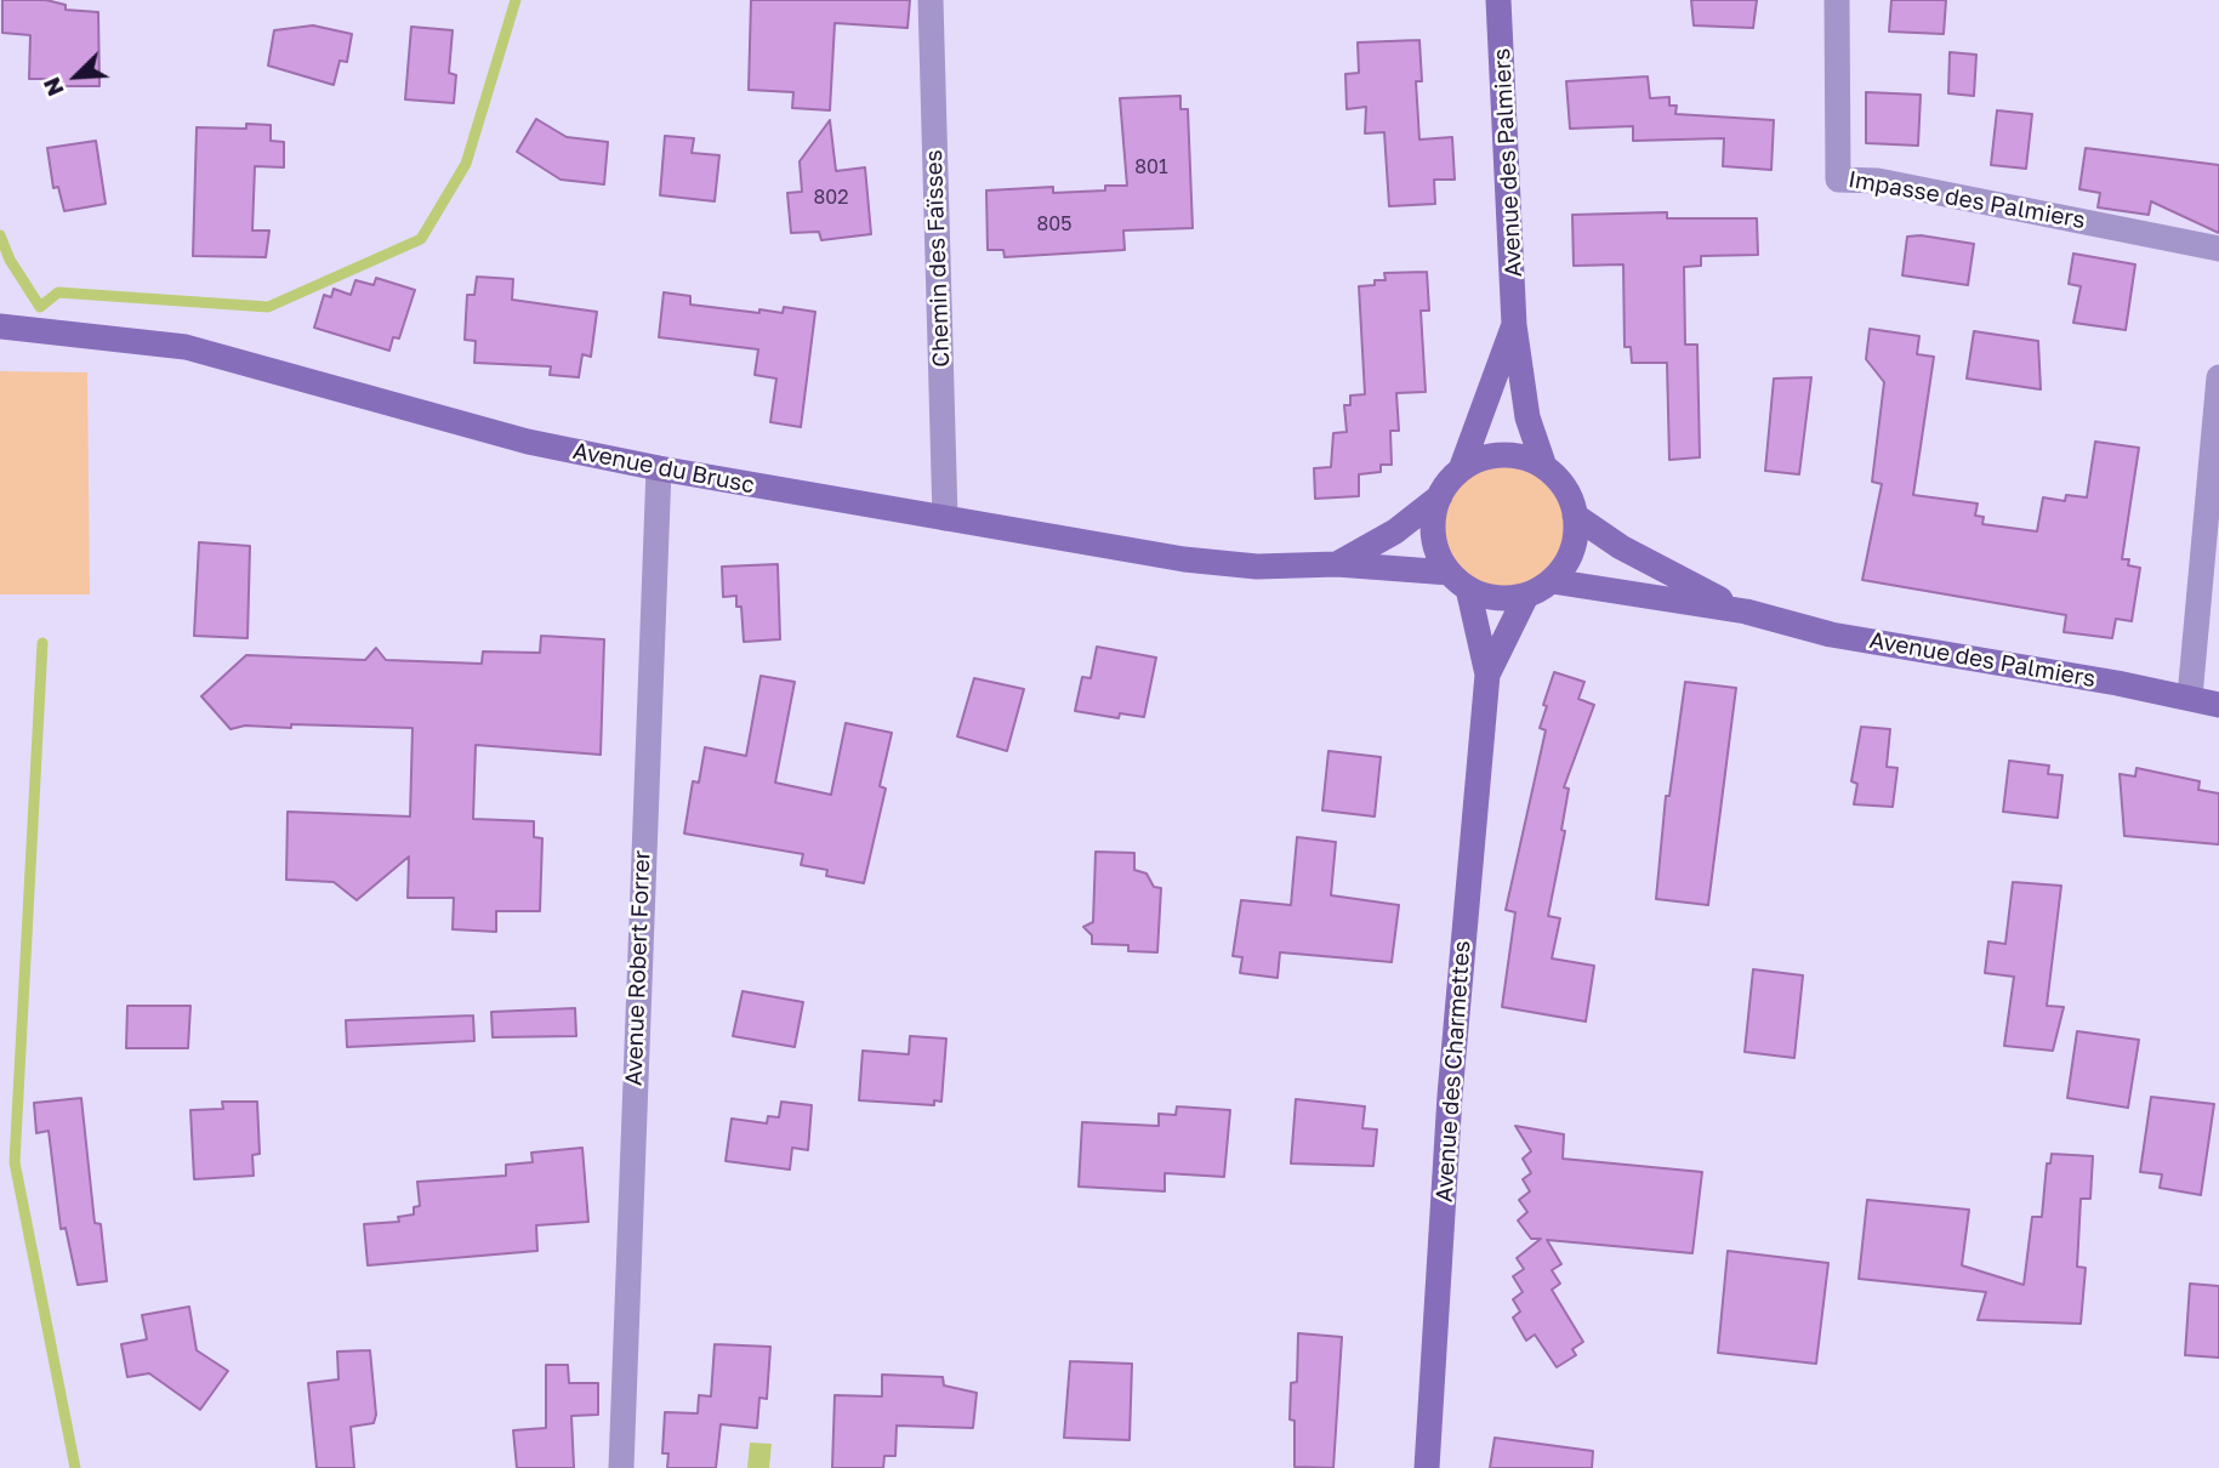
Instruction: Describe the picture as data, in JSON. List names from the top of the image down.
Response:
{
  "streets": {
    "street": [
      "Avenue des Palmiers",
      "Impasse des Palmiers",
      "Chemin des Faïsses",
      "Avenue du Brusc",
      "Avenue Robert Forrer",
      "Avenue des Charmettes"
    ]
  },
  "crossings": [
    ["Avenue des Palmiers", "Avenue du Brusc"],
    ["Avenue des Palmiers", "Avenue des Charmettes"],
    ["Chemin des Faïsses", "Avenue du Brusc"],
    ["Avenue du Brusc", "Avenue Robert Forrer"],
    ["Avenue du Brusc", "Avenue des Charmettes"]
  ],
  "house_numbers": ["801", "802", "805"],
  "north": "bottom left"
}
